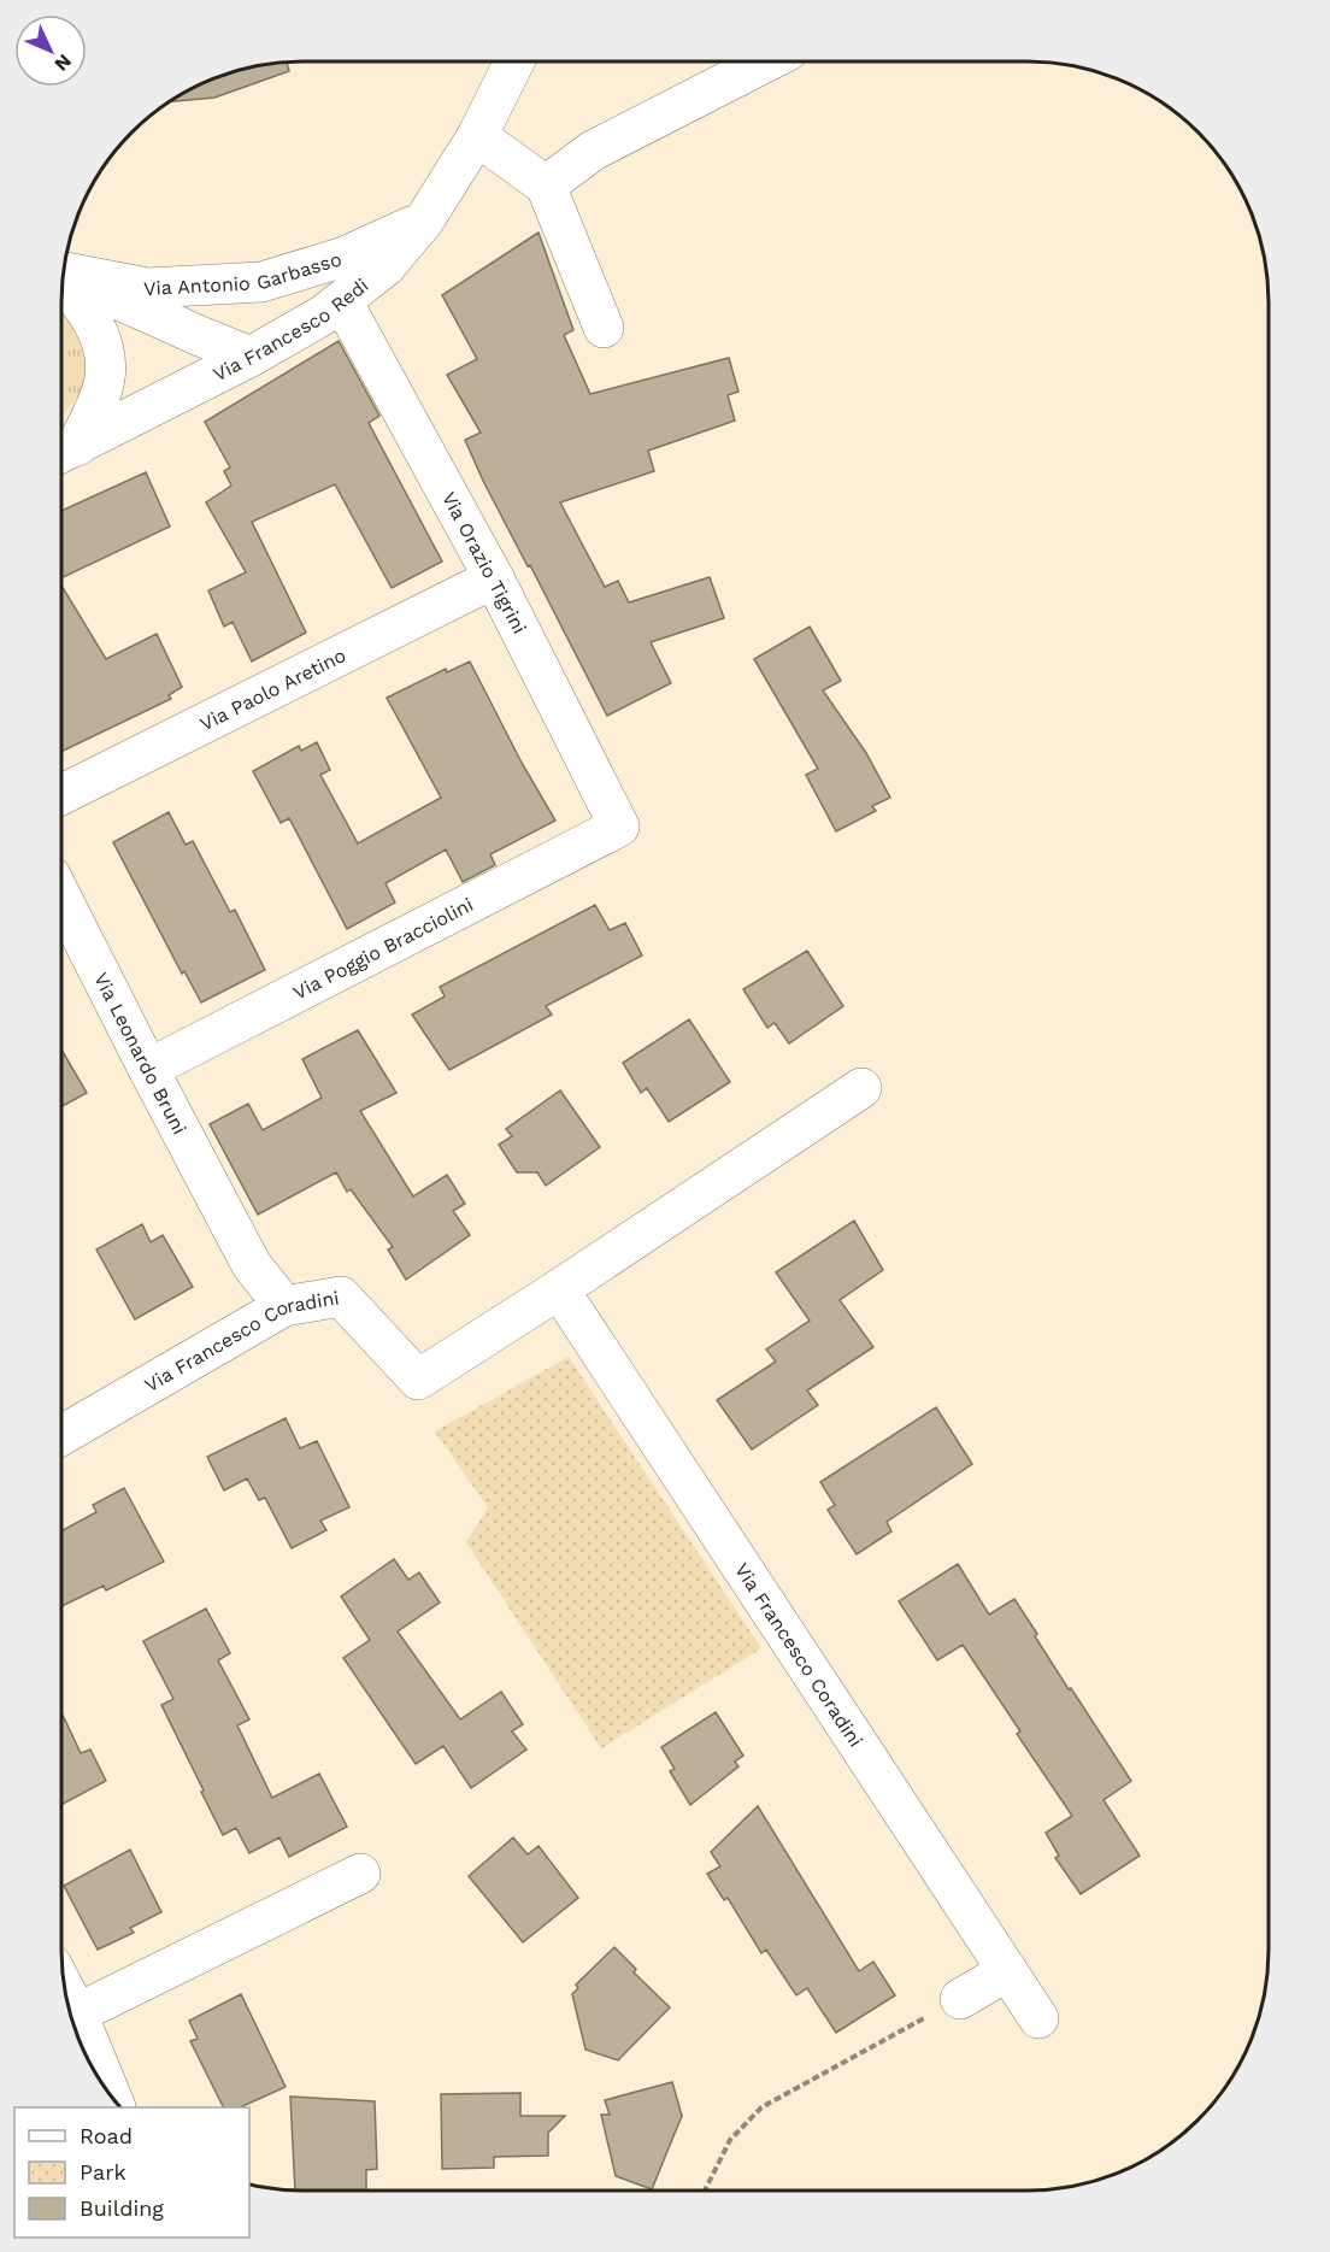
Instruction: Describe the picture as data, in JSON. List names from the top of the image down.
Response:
{
  "streets": {
    "street": [
      "Via Antonio Garbasso",
      "Via Francesco Redi",
      "Via Orazio Tigrini",
      "Via Paolo Aretino",
      "Via Poggio Bracciolini",
      "Via Leonardo Bruni",
      "Via Francesco Coradini"
    ]
  },
  "crossings": [
    ["Via Antonio Garbasso", "Via Francesco Redi"],
    ["Via Francesco Redi", "Via Orazio Tigrini"],
    ["Via Orazio Tigrini", "Via Paolo Aretino"],
    ["Via Orazio Tigrini", "Via Poggio Bracciolini"],
    ["Via Poggio Bracciolini", "Via Leonardo Bruni"],
    ["Via Leonardo Bruni", "Via Francesco Coradini"]
  ],
  "legend": ["Road", "Park", "Building"],
  "north": "bottom right"
}
